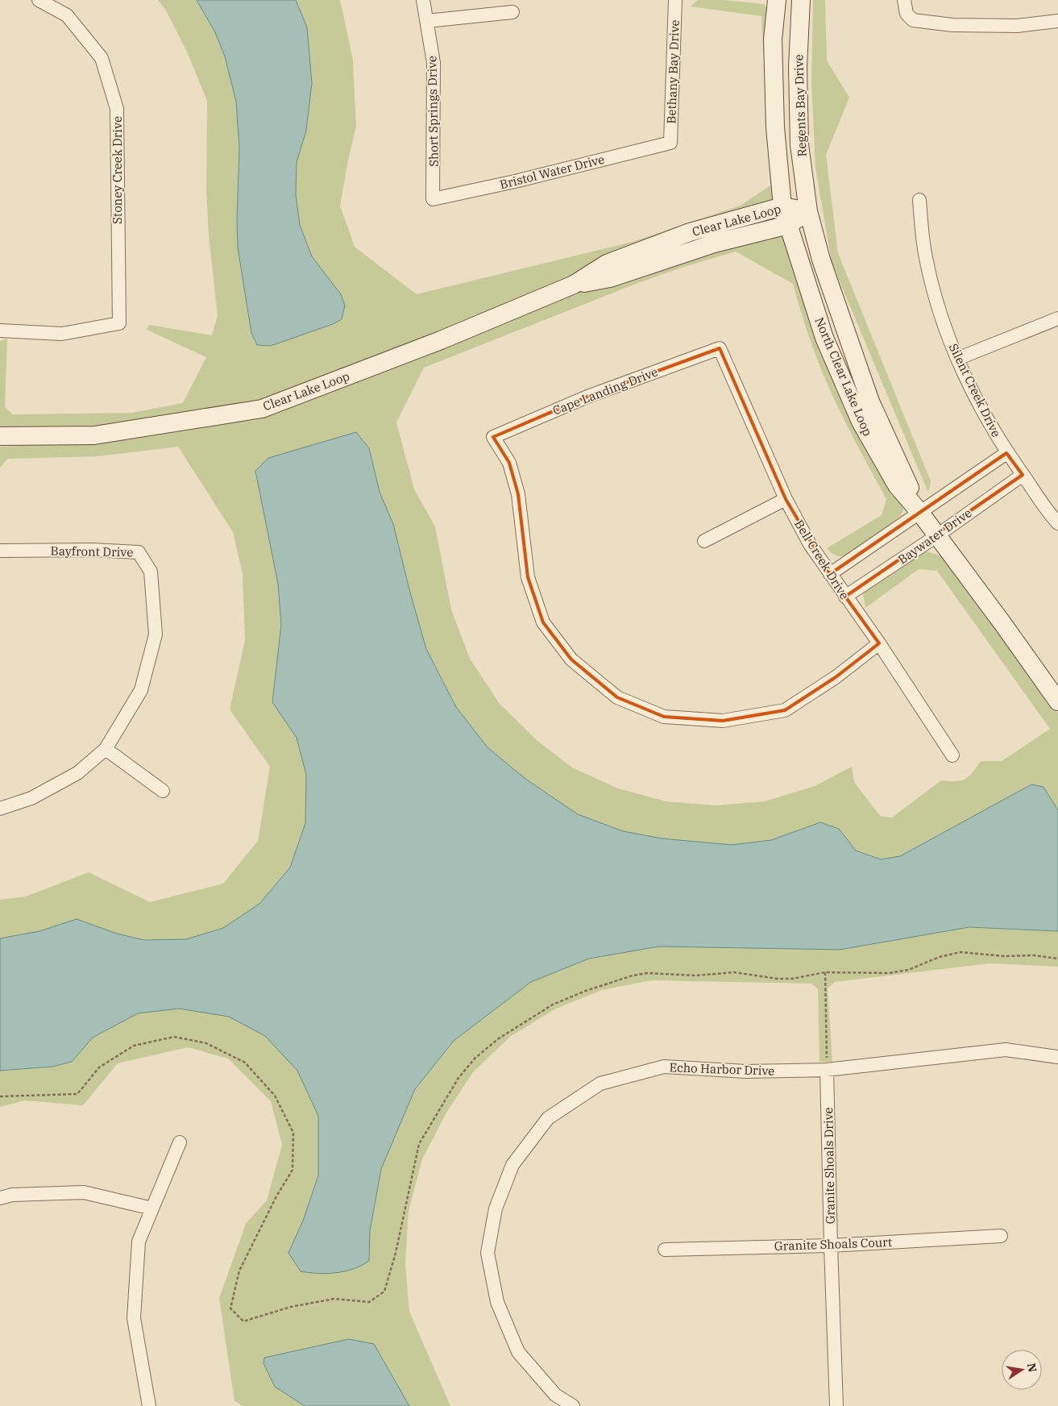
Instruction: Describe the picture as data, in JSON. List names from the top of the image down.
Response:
{
  "streets": {
    "street": [
      "Bethany Bay Drive",
      "Regents Bay Drive",
      "Short Springs Drive",
      "Stoney Creek Drive",
      "Bristol Water Drive",
      "Clear Lake Loop",
      "North Clear Lake Loop",
      "Silent Creek Drive",
      "Cape Landing Drive",
      "Baywater Drive",
      "Bayfront Drive",
      "Bell Creek Drive",
      "Echo Harbor Drive",
      "Granite Shoals Drive",
      "Granite Shoals Court"
    ]
  },
  "crossings": [
    ["Bethany Bay Drive", "Bristol Water Drive"],
    ["Regents Bay Drive", "Clear Lake Loop"],
    ["Regents Bay Drive", "North Clear Lake Loop"],
    ["Short Springs Drive", "Bristol Water Drive"],
    ["Clear Lake Loop", "North Clear Lake Loop"],
    ["North Clear Lake Loop", "Baywater Drive"],
    ["Silent Creek Drive", "Baywater Drive"],
    ["Cape Landing Drive", "Bell Creek Drive"],
    ["Baywater Drive", "Bell Creek Drive"],
    ["Echo Harbor Drive", "Granite Shoals Drive"],
    ["Granite Shoals Drive", "Granite Shoals Court"]
  ],
  "north": "right"
}
